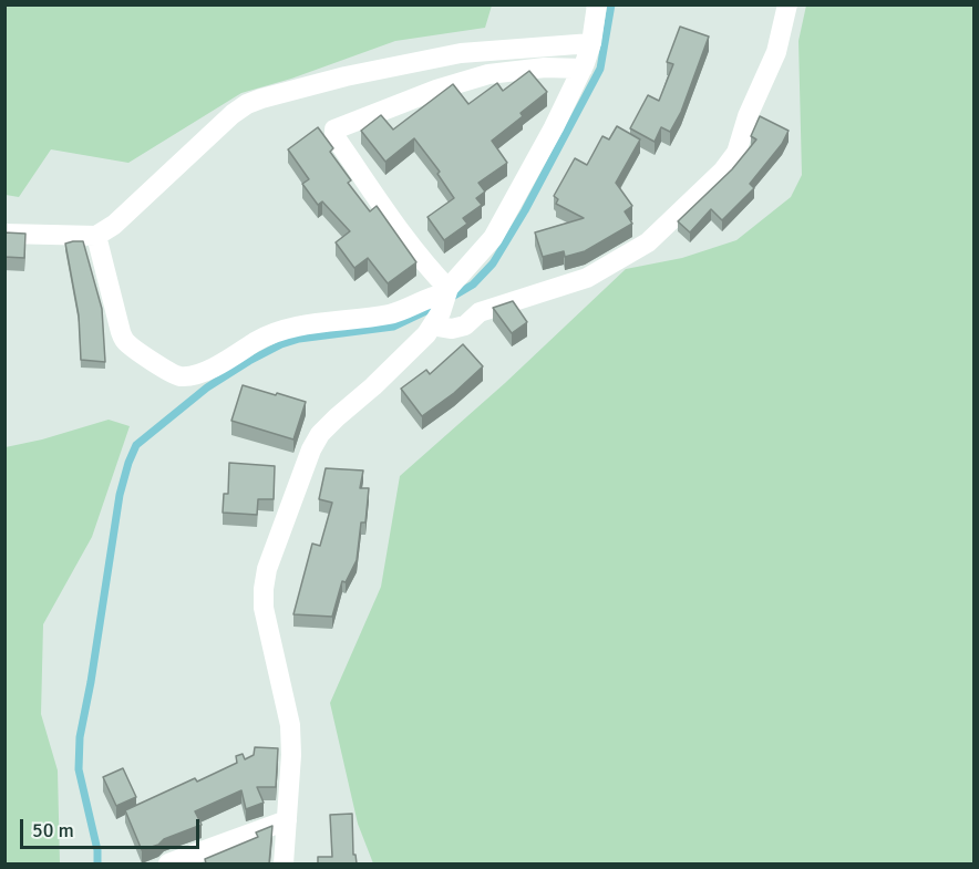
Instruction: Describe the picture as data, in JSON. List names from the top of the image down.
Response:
{
  "scale_bar": "50 m"
}
